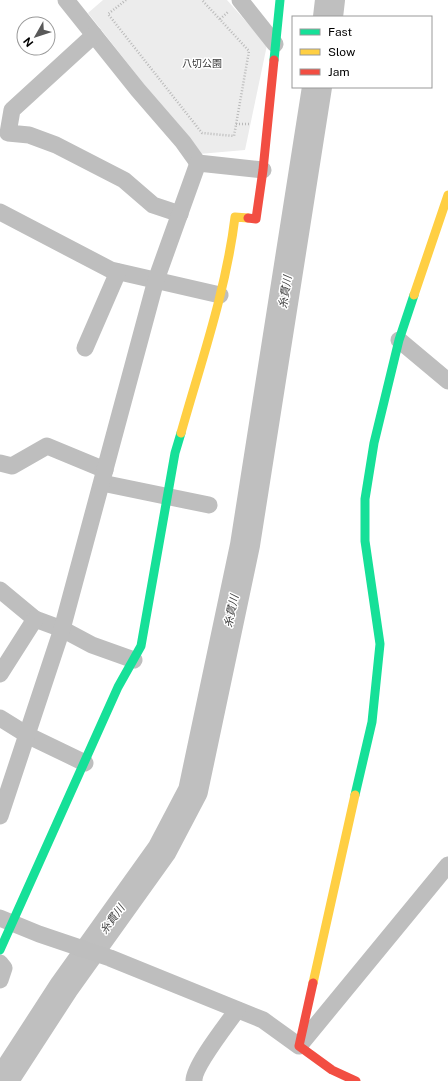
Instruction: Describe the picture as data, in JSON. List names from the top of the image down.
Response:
{
  "water": ["糸貫川"],
  "parks": ["八切公園"],
  "legend": ["Fast", "Slow", "Jam"],
  "north": "bottom left"
}
